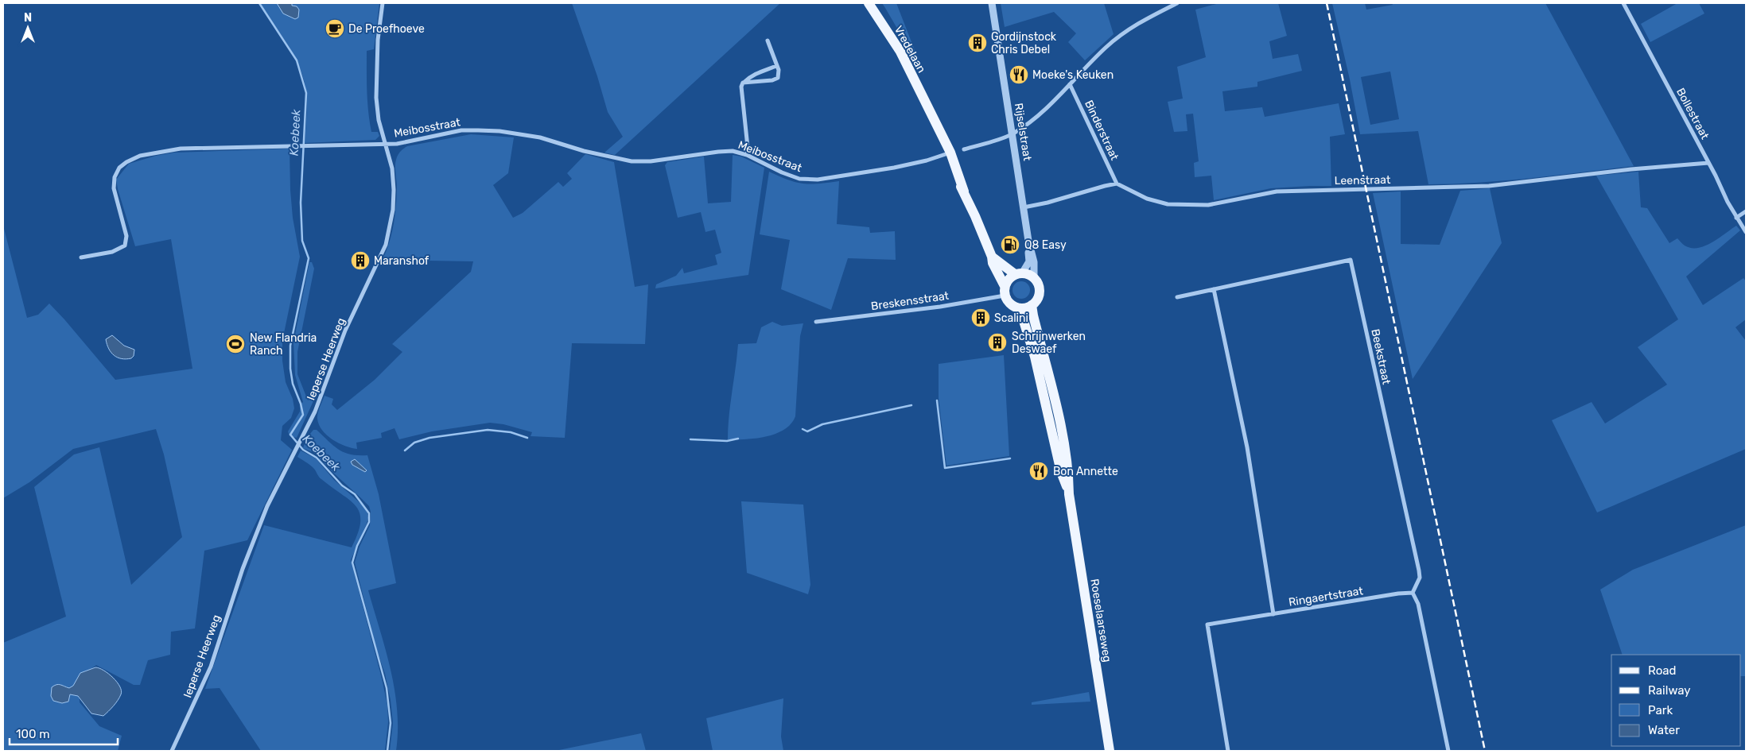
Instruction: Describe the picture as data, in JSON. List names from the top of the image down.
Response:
{
  "streets": {
    "main road": ["Vredelaan", "Roeselaarseweg"],
    "street": [
      "Bollestraat",
      "Meibosstraat",
      "Binderstraat",
      "Rijselstraat",
      "Leenstraat",
      "Breskensstraat",
      "Beekstraat",
      "Ieperse Heerweg",
      "Ringaertstraat"
    ]
  },
  "crossings": [
    ["Vredelaan", "Meibosstraat"],
    ["Vredelaan", "Rijselstraat"],
    ["Vredelaan", "Breskensstraat"],
    ["Vredelaan", "Roeselaarseweg"],
    ["Bollestraat", "Leenstraat"],
    ["Meibosstraat", "Ieperse Heerweg"],
    ["Binderstraat", "Leenstraat"],
    ["Rijselstraat", "Breskensstraat"],
    ["Rijselstraat", "Roeselaarseweg"],
    ["Breskensstraat", "Roeselaarseweg"],
    ["Beekstraat", "Ringaertstraat"]
  ],
  "water": ["Koebeek"],
  "places": {
    "cafe": ["De Proefhoeve"],
    "building": [
      "Gordijnstock Chris Debel",
      "Maranshof",
      "Scalini",
      "Schrijnwerken Deswaef"
    ],
    "restaurant": ["Moeke's Keuken", "Bon Annette"],
    "fuel station": ["Q8 Easy"],
    "sports": ["New Flandria Ranch"]
  },
  "legend": [
    "Road",
    "Railway",
    "Park",
    "Water"
  ],
  "scale_bar": "100 m",
  "north": "top"
}
